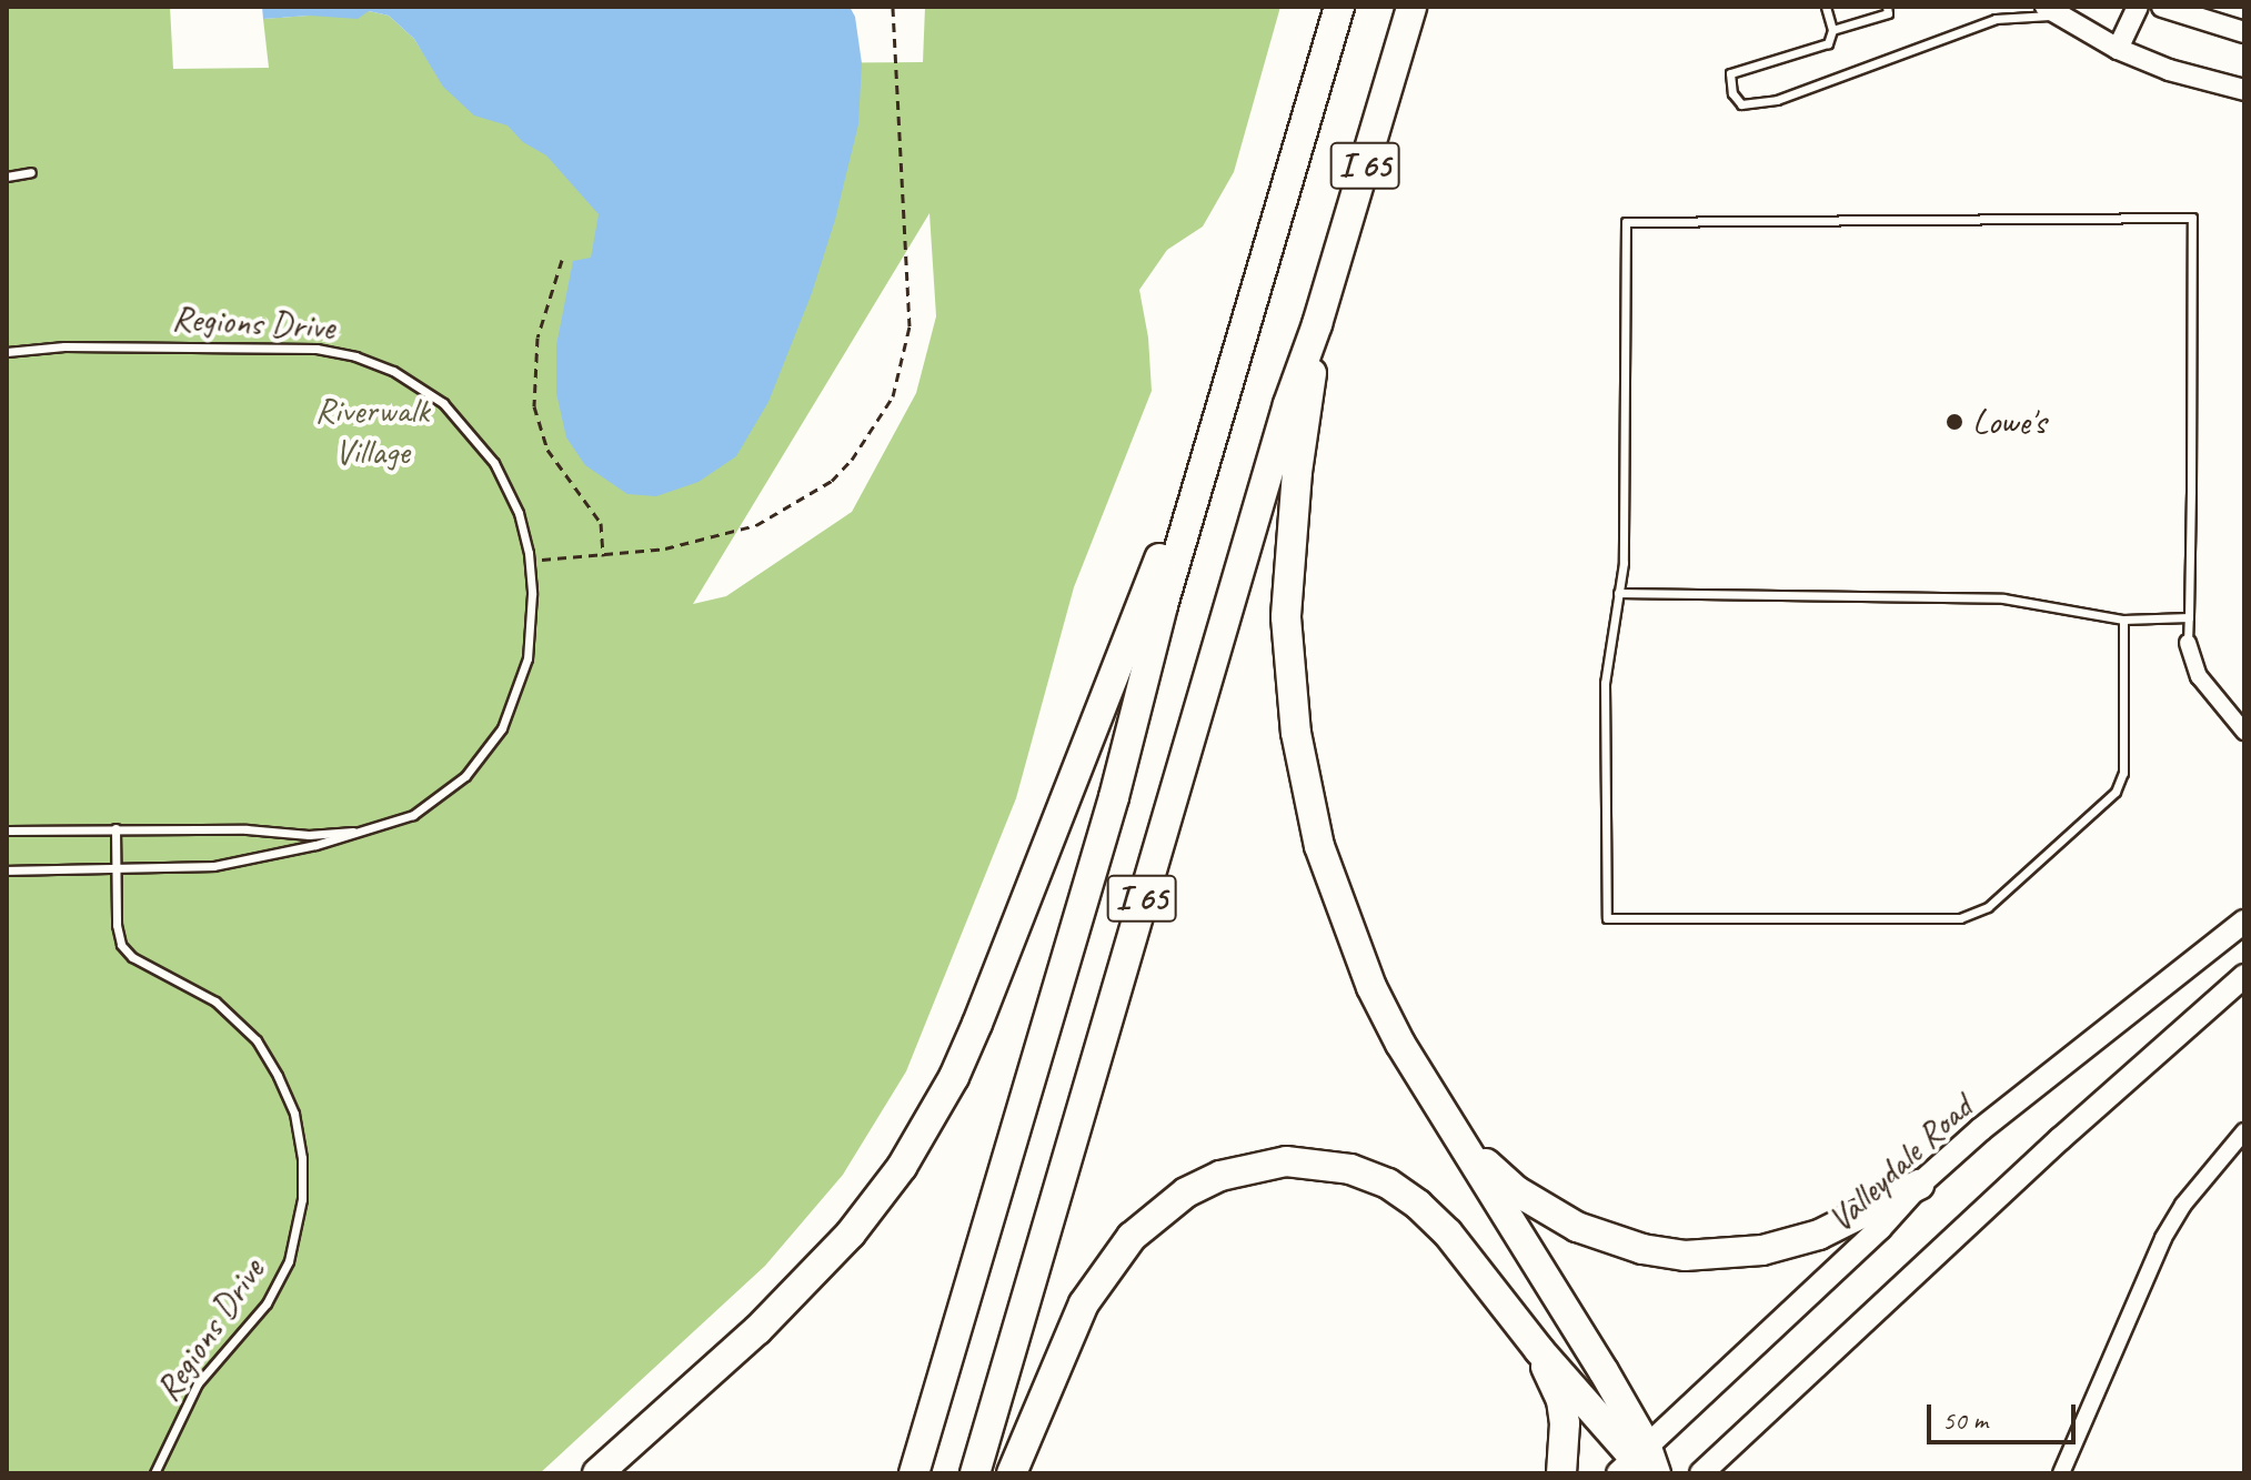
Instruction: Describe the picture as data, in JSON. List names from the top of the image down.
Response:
{
  "streets": {
    "highway": ["I 65"],
    "main road": ["Valleydale Road"],
    "lane": ["Regions Drive"]
  },
  "parks": ["Riverwalk Village"],
  "places": ["Lowe's"],
  "scale_bar": "50 m"
}
